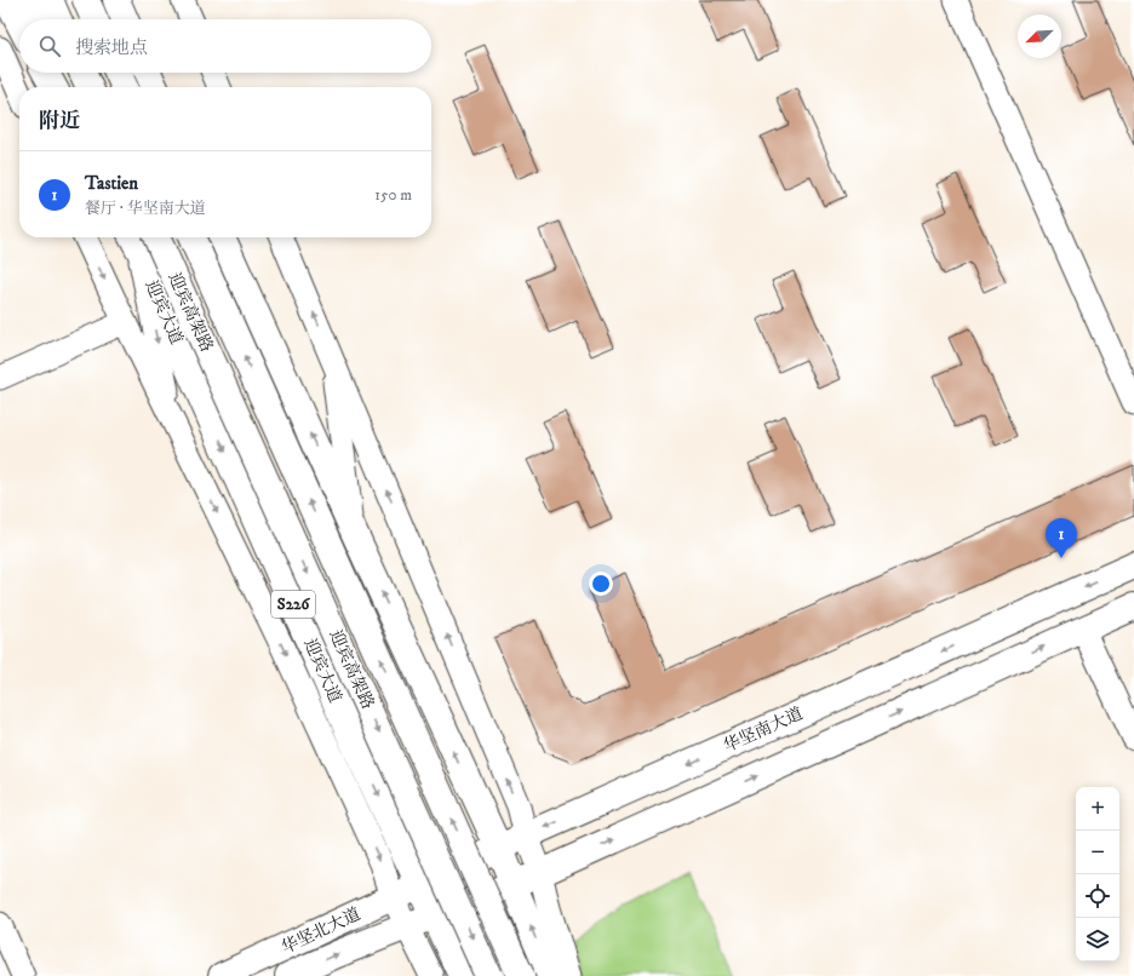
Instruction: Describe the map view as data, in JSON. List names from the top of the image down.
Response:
{
  "streets": {
    "main road": [
      "迎宾大道",
      "迎宾高架路",
      "S226",
      "华坚南大道",
      "华坚北大道"
    ]
  },
  "crossings": [
    ["迎宾大道", "华坚南大道"],
    ["华坚南大道", "华坚北大道"]
  ],
  "north": "bottom left",
  "page": {
    "search": "搜索地点",
    "heading": "附近",
    "list": [
      {
        "mark": "1",
        "name": "Tastien",
        "note": "餐厅 · 华坚南大道",
        "value": "150 m"
      }
    ],
    "pins": "1",
    "map_buttons": ["+", "−"]
  }
}
